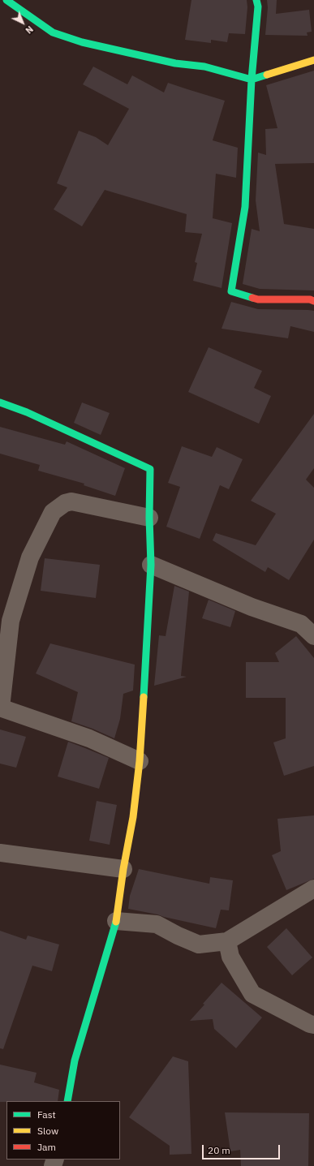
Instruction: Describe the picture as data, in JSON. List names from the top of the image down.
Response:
{
  "legend": ["Fast", "Slow", "Jam"],
  "scale_bar": "20 m",
  "north": "bottom right"
}
